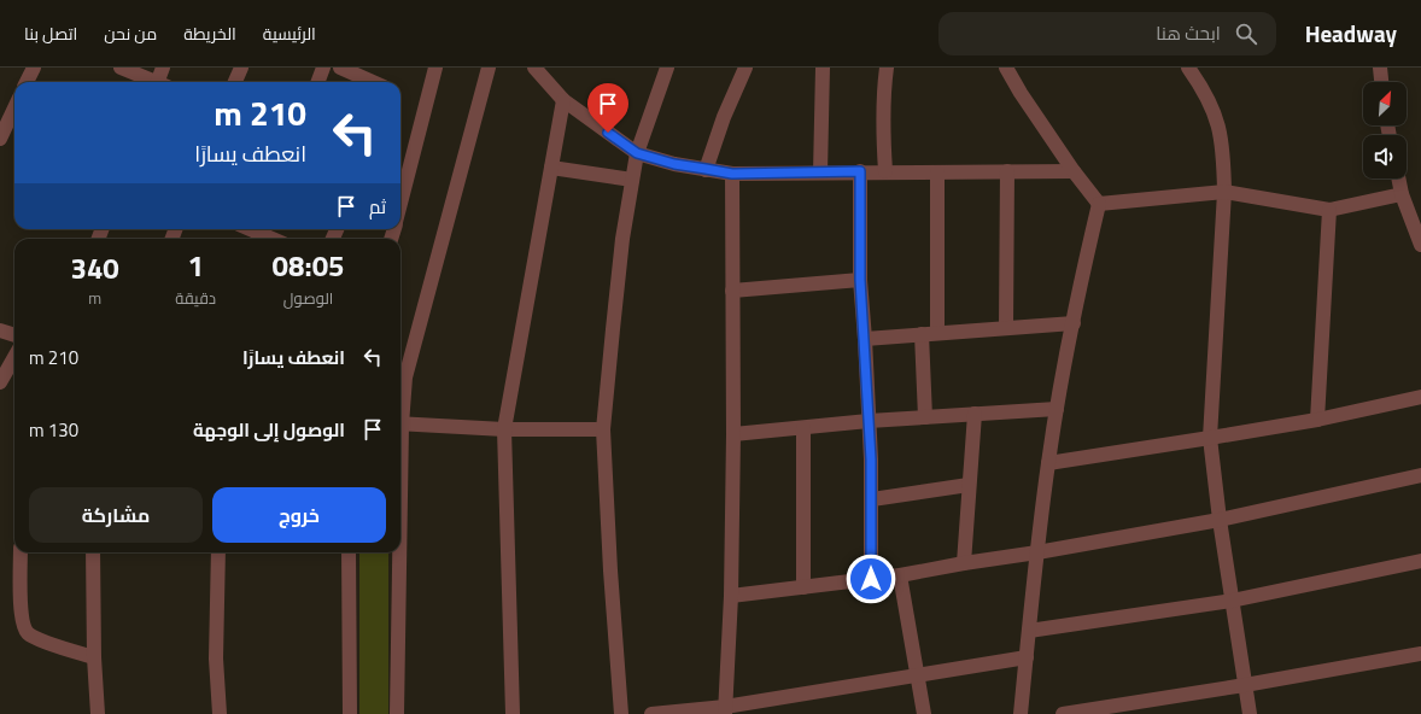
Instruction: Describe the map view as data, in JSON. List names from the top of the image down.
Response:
{
  "north": "top right",
  "page": {
    "header": "Headway",
    "search": "ابحث هنا",
    "nav": [
      "الرئيسية",
      "الخريطة",
      "من نحن",
      "اتصل بنا"
    ],
    "turn": ["210 m", "انعطف يسارًا"],
    "then": "ثم",
    "eta": [
      "08:05",
      "الوصول",
      "1",
      "دقيقة",
      "340",
      "m"
    ],
    "list": [
      {
        "name": "انعطف يسارًا",
        "value": "210 m"
      },
      {
        "name": "الوصول إلى الوجهة",
        "value": "130 m"
      }
    ],
    "buttons": ["خروج", "مشاركة"]
  }
}
